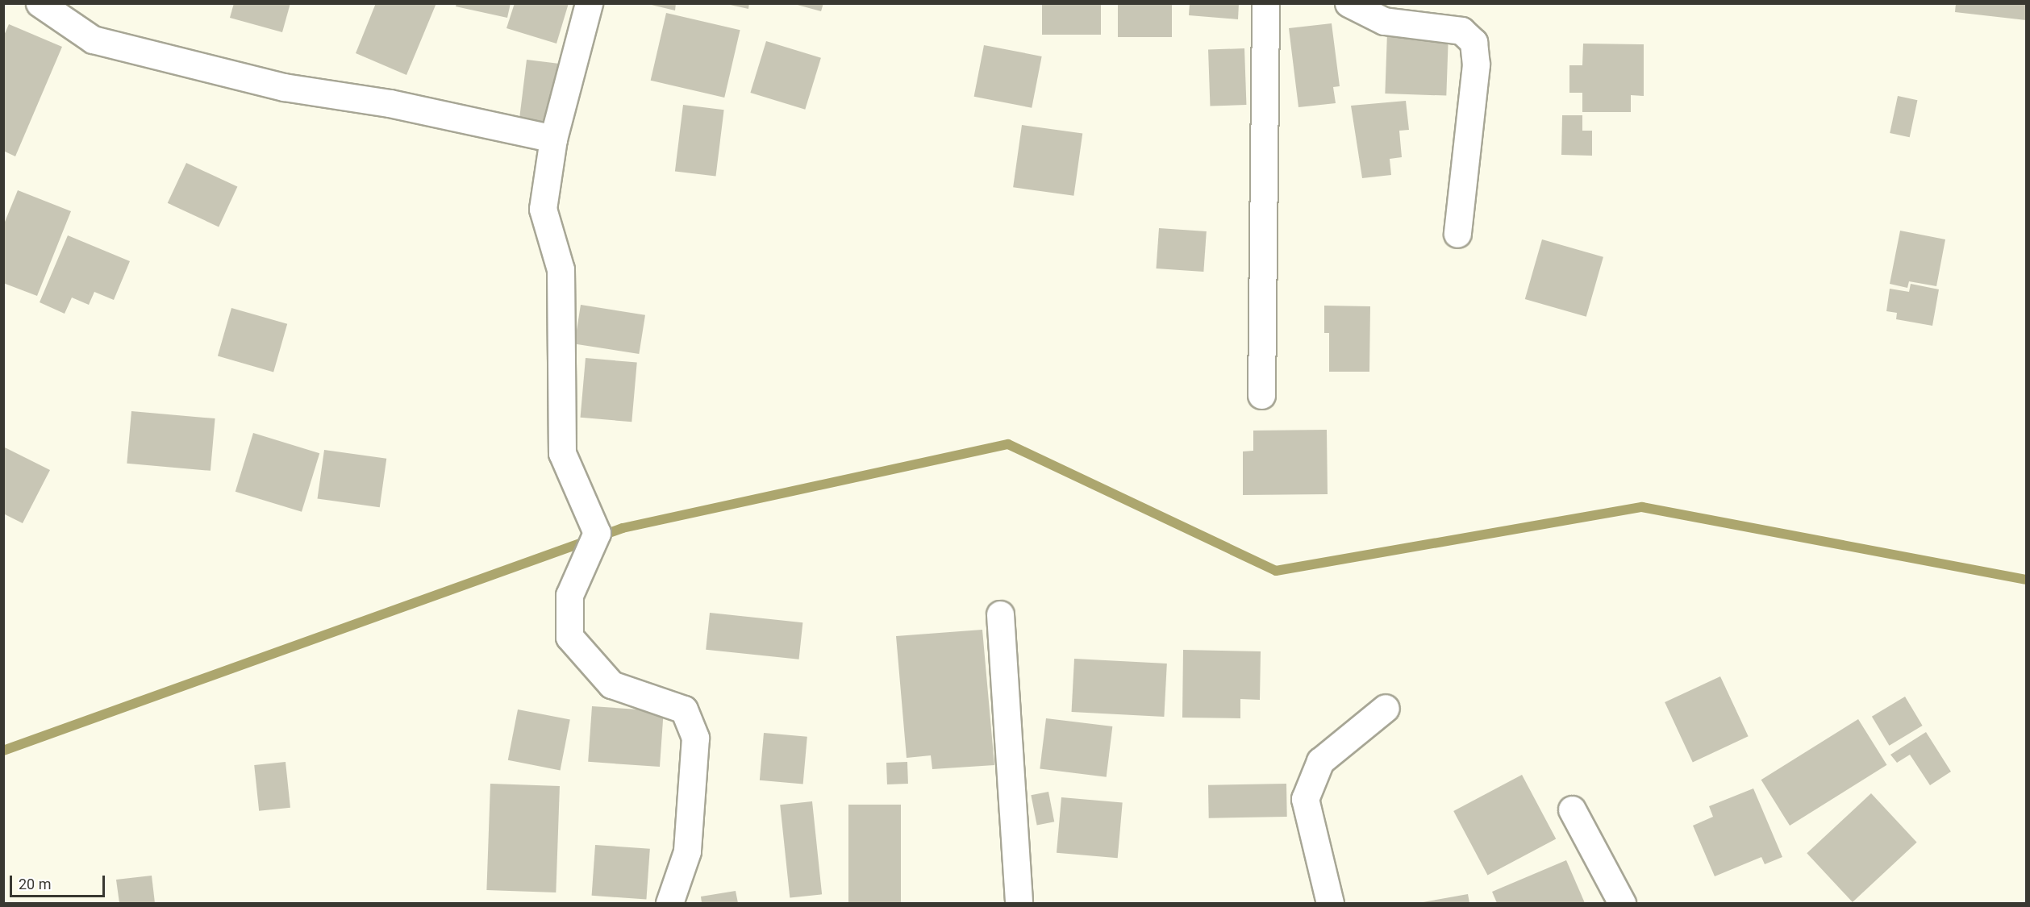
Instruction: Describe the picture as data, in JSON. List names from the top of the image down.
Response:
{
  "scale_bar": "20 m"
}
